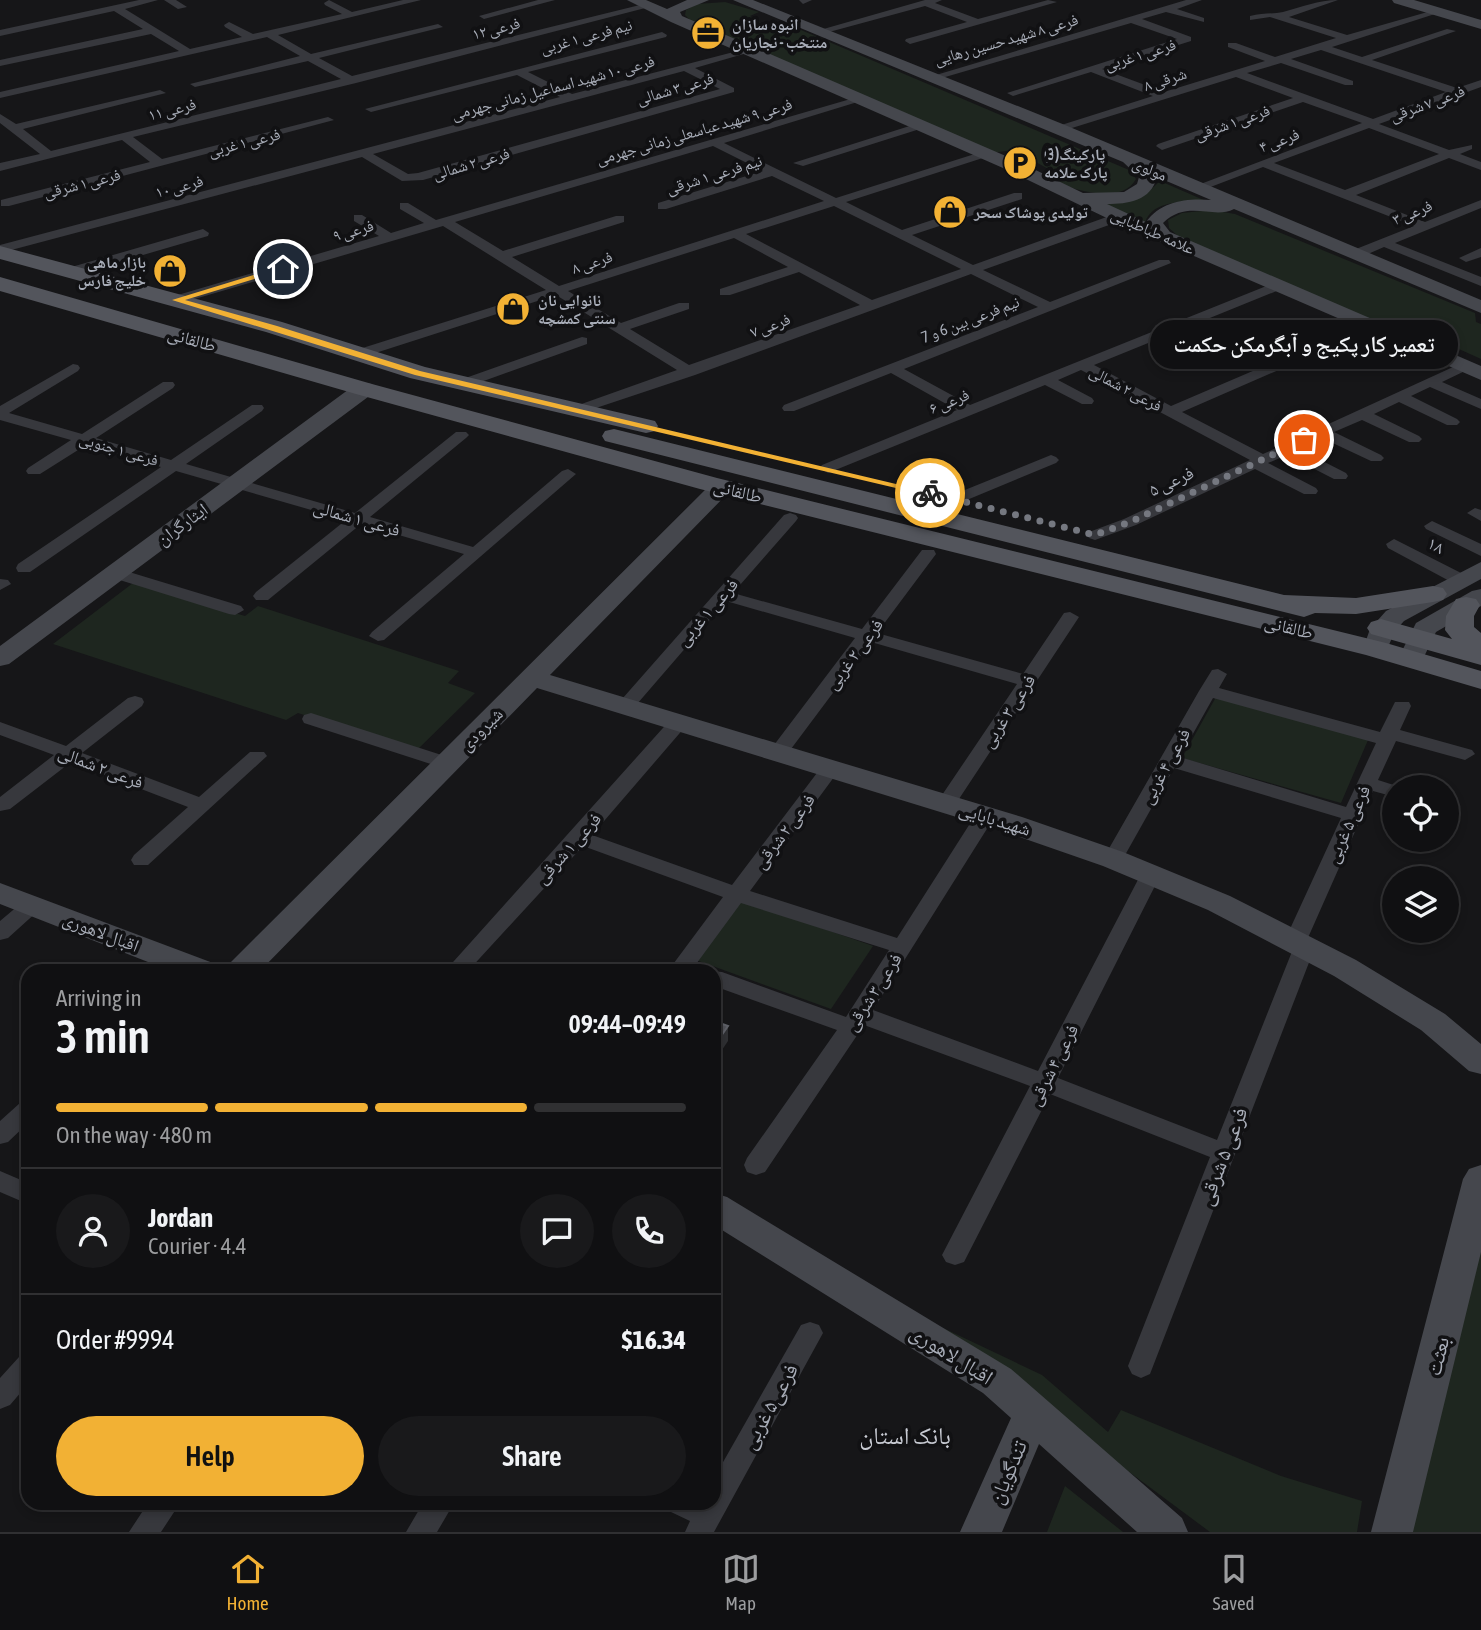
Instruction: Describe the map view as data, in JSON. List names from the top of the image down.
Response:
{
  "streets": {
    "main road": ["طالقانی"],
    "street": [
      "فرعی ۱۲",
      "نیم فرعی ۱ غربی",
      "فرعی ۸ شهید حسین رهایی",
      "فرعی ۱ غربی",
      "۸ شرقی",
      "فرعی ۱۰ شهید اسماعیل زمانی جهرمی",
      "فرعی ۳ شمالی",
      "فرعی ۷ شرقی",
      "فرعی ۱۱",
      "فرعی ۱ شرقی",
      "فرعی ۹ شهید عباسعلی زمانی جهرمی",
      "فرعی ۴",
      "فرعی ۲ شمالی",
      "مولوی",
      "نیم فرعی ۱ شرقی",
      "فرعی ۱۰",
      "فرعی ۳",
      "فرعی ۹",
      "علامه طباطبایی",
      "فرعی ۸",
      "نیم فرعی بین 6 و 7",
      "فرعی ۷",
      "فرعی ۶",
      "فرعی ۱ جنوبی",
      "فرعی ۵",
      "فرعی ۱ شمالی",
      "ایثارگران",
      "۱۸",
      "فرعی ۲ غربی",
      "فرعی ۳ غربی",
      "شیرودی",
      "فرعی ۴ غربی",
      "شهید بابایی",
      "فرعی ۵ غربی",
      "فرعی ۲ شرقی",
      "اقبال لاهوری",
      "فرعی ۳ شرقی",
      "فرعی ۴ شرقی",
      "فرعی ۵ شرقی",
      "بعثت",
      "فرعی۵ غربی",
      "تندگویان"
    ]
  },
  "crossings": [
    ["فرعی ۱۲", "فرعی ۱۱"],
    ["فرعی ۱۲", "علامه طباطبایی"],
    ["فرعی ۸ شهید حسین رهایی", "فرعی ۱ غربی"],
    ["فرعی ۸ شهید حسین رهایی", "مولوی"],
    ["فرعی ۱ غربی", "فرعی ۱ شرقی"],
    ["فرعی ۱ غربی", "شهید بابایی"],
    ["۸ شرقی", "مولوی"],
    ["فرعی ۱۰ شهید اسماعیل زمانی جهرمی", "فرعی ۳ شمالی"],
    ["فرعی ۱۰ شهید اسماعیل زمانی جهرمی", "فرعی ۲ شمالی"],
    ["فرعی ۱۰ شهید اسماعیل زمانی جهرمی", "فرعی ۱۰"],
    ["فرعی ۱۰ شهید اسماعیل زمانی جهرمی", "علامه طباطبایی"],
    ["فرعی ۳ شمالی", "فرعی ۲ شمالی"],
    ["فرعی ۷ شرقی", "فرعی ۴"],
    ["فرعی ۱ شرقی", "شهید بابایی"],
    ["فرعی ۹ شهید عباسعلی زمانی جهرمی", "فرعی ۹"],
    ["فرعی ۹ شهید عباسعلی زمانی جهرمی", "علامه طباطبایی"],
    ["فرعی ۴", "مولوی"],
    ["فرعی ۲ شمالی", "فرعی ۱۰"],
    ["فرعی ۲ شمالی", "فرعی ۶"],
    ["مولوی", "فرعی ۳"],
    ["علامه طباطبایی", "فرعی ۸"],
    ["علامه طباطبایی", "فرعی ۷"],
    ["علامه طباطبایی", "فرعی ۶"],
    ["علامه طباطبایی", "فرعی ۵"],
    ["طالقانی", "ایثارگران"],
    ["طالقانی", "شیرودی"],
    ["فرعی ۱ جنوبی", "فرعی ۱ شمالی"],
    ["فرعی ۱ جنوبی", "ایثارگران"],
    ["فرعی ۱ شمالی", "ایثارگران"],
    ["فرعی ۲ غربی", "شهید بابایی"],
    ["فرعی ۳ غربی", "شهید بابایی"],
    ["شیرودی", "شهید بابایی"],
    ["فرعی ۴ غربی", "شهید بابایی"],
    ["فرعی ۴ غربی", "فرعی ۵ غربی"],
    ["شهید بابایی", "فرعی ۵ غربی"],
    ["شهید بابایی", "فرعی ۲ شرقی"],
    ["شهید بابایی", "فرعی ۳ شرقی"],
    ["شهید بابایی", "فرعی ۴ شرقی"],
    ["شهید بابایی", "فرعی ۵ شرقی"],
    ["فرعی ۵ غربی", "فرعی ۵ شرقی"],
    ["اقبال لاهوری", "تندگویان"]
  ],
  "districts": ["بانک استان"],
  "places": {
    "office": ["انبوه سازان منتخب - نجاریان"],
    "parking": ["پارکینگ(3) پارک علامه"],
    "shop": ["تولیدی پوشاک سحر", "بازار ماهی خلیج فارس", "نانوایی نان سنتی کمشچه"],
    "other": ["تعمیر کار پکیج و آبگرمکن حکمت"]
  },
  "page": {
    "bubble": "تعمیر کار پکیج و آبگرمکن حکمت",
    "heading": ["3 min", "Arriving in", "09:44–09:49"],
    "panel": [
      "Jordan",
      "Courier · 4.4",
      "Order #9994",
      "$16.34"
    ],
    "bar": "On the way · 480 m",
    "buttons": ["Help", "Share"],
    "tabs": ["Home", "Map", "Saved"]
  }
}
